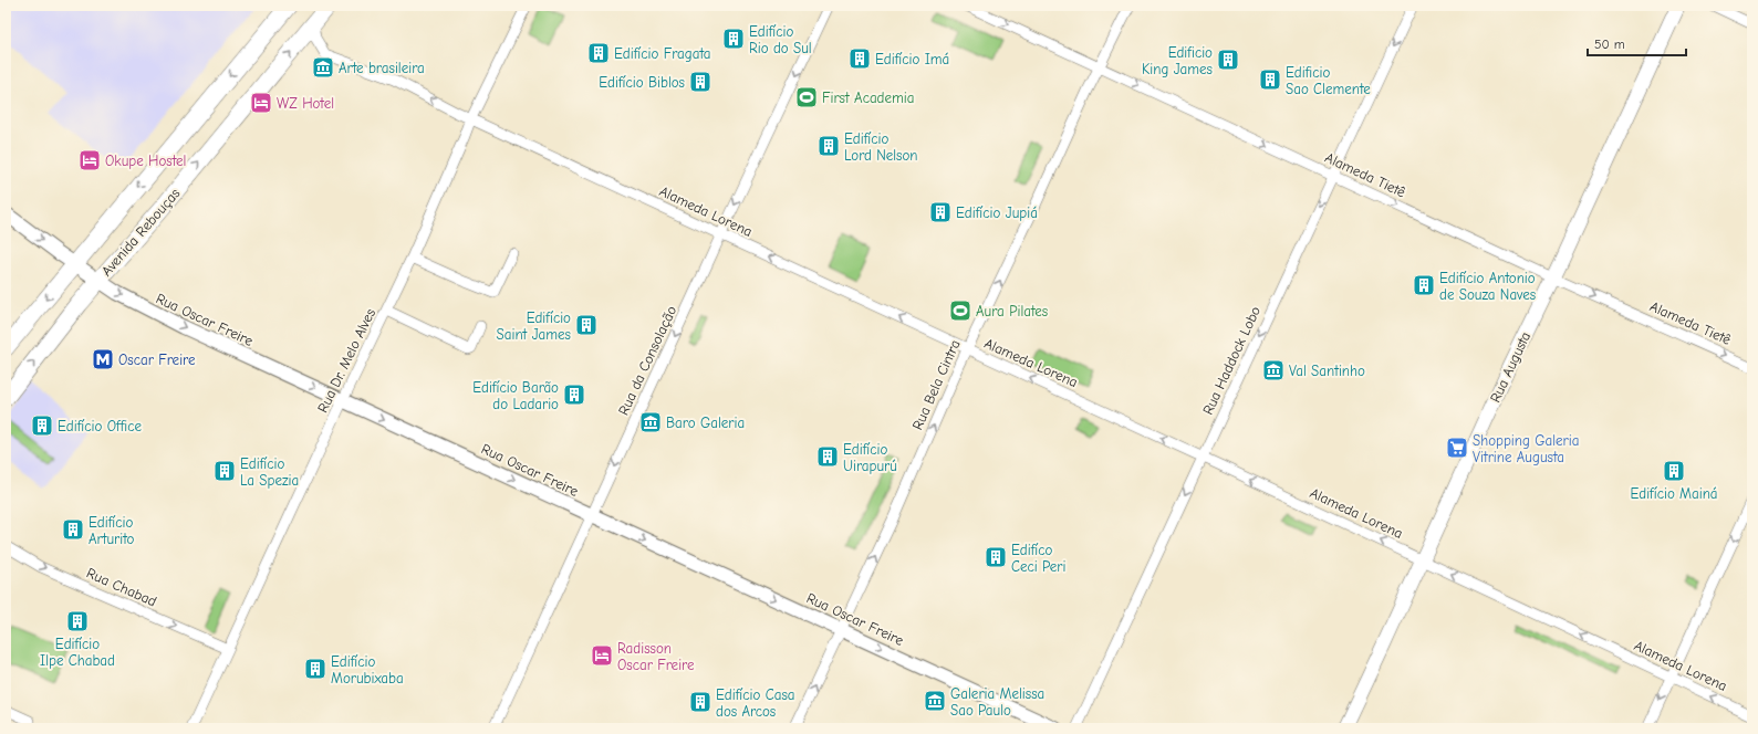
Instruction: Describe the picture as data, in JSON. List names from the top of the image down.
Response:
{
  "streets": {
    "main road": ["Avenida Rebouças", "Rua Augusta"],
    "street": [
      "Alameda Tietê",
      "Alameda Lorena",
      "Rua Oscar Freire",
      "Rua Dr. Melo Alves",
      "Rua da Consolação",
      "Rua Haddock Lobo",
      "Rua Bela Cintra",
      "Rua Chabad"
    ]
  },
  "crossings": [
    ["Alameda Tietê", "Rua Haddock Lobo"],
    ["Alameda Tietê", "Rua Augusta"],
    ["Alameda Tietê", "Rua Bela Cintra"],
    ["Alameda Lorena", "Avenida Rebouças"],
    ["Alameda Lorena", "Rua Dr. Melo Alves"],
    ["Alameda Lorena", "Rua da Consolação"],
    ["Alameda Lorena", "Rua Haddock Lobo"],
    ["Alameda Lorena", "Rua Augusta"],
    ["Alameda Lorena", "Rua Bela Cintra"],
    ["Avenida Rebouças", "Rua Oscar Freire"],
    ["Rua Oscar Freire", "Rua Dr. Melo Alves"],
    ["Rua Oscar Freire", "Rua da Consolação"],
    ["Rua Oscar Freire", "Rua Bela Cintra"],
    ["Rua Dr. Melo Alves", "Rua Chabad"]
  ],
  "one_way": [
    "Alameda Tietê",
    "Alameda Lorena",
    "Rua Oscar Freire",
    "Rua da Consolação",
    "Rua Haddock Lobo",
    "Rua Bela Cintra",
    "Rua Chabad"
  ],
  "places": {
    "building": [
      "Edifício Rio do Sul",
      "Edifício Fragata",
      "Edifício Imá",
      "Edificio King James",
      "Edificio Sao Clemente",
      "Edifício Biblos",
      "Edifício Lord Nelson",
      "Edifício Jupiá",
      "Edifício Antonio de Souza Naves",
      "Edifício Saint James",
      "Edifício Barão do Ladario",
      "Edifício Office",
      "Edifício Uirapurú",
      "Edifício La Spezia",
      "Edifício Mainá",
      "Edifício Arturito",
      "Edifíco Ceci Peri",
      "Edifício Ilpe Chabad",
      "Edifício Morubixaba",
      "Edifício Casa dos Arcos"
    ],
    "museum": [
      "Arte brasileira",
      "Val Santinho",
      "Baro Galeria",
      "Galeria Melissa Sao Paulo"
    ],
    "sports": ["First Academia", "Aura Pilates"],
    "hotel": ["WZ Hotel", "Okupe Hostel", "Radisson Oscar Freire"],
    "metro station": ["Oscar Freire"],
    "supermarket": ["Shopping Galeria Vitrine Augusta"]
  },
  "scale_bar": "50 m"
}
